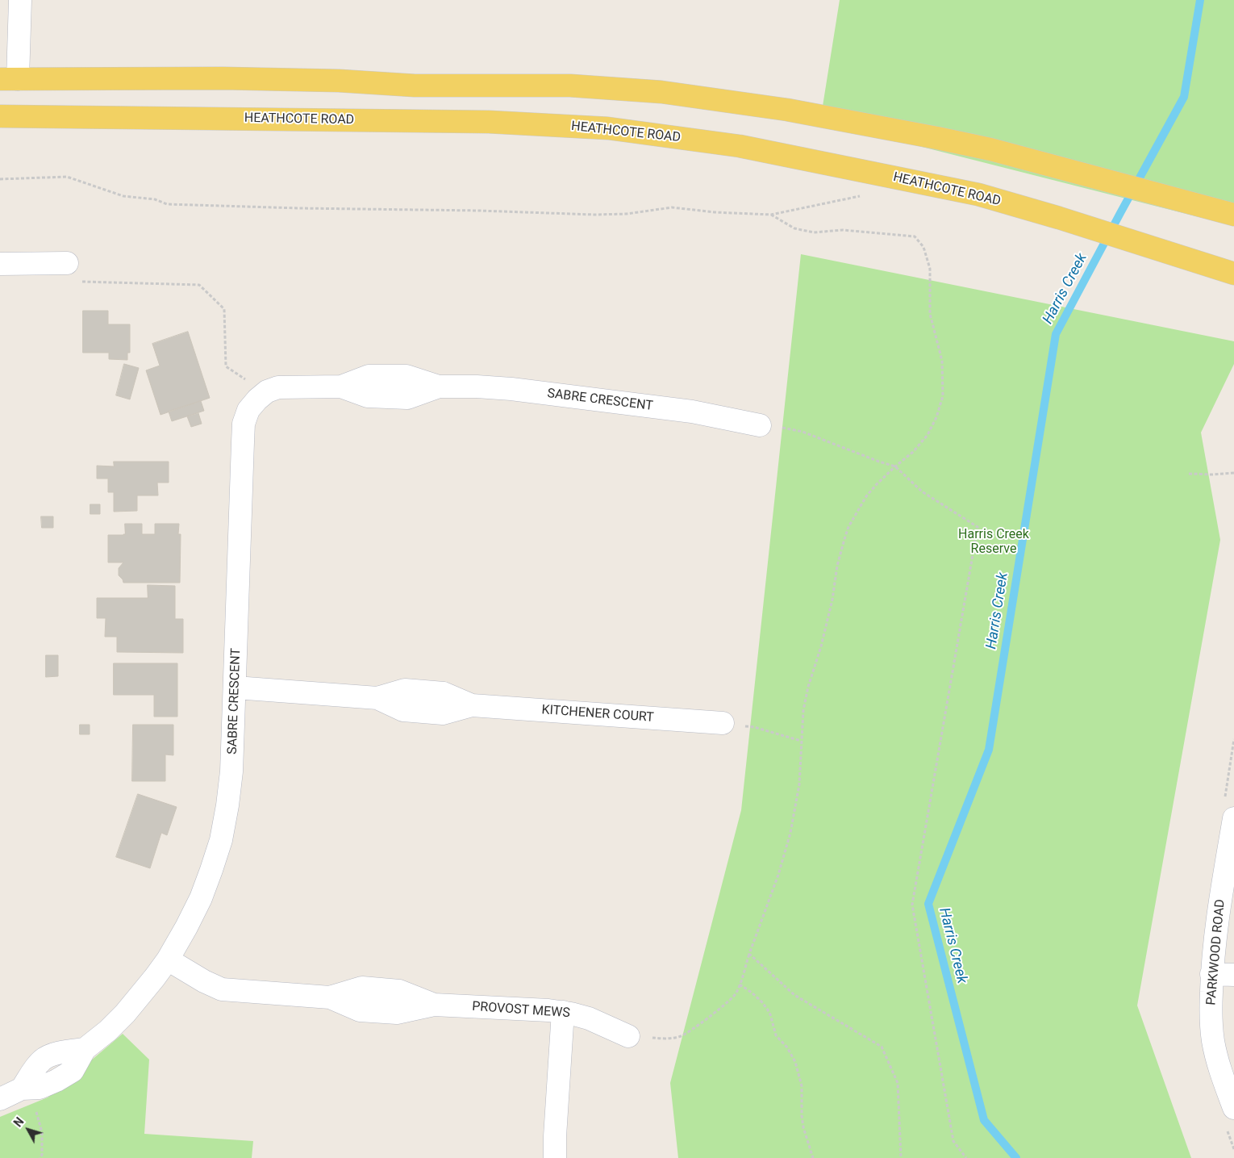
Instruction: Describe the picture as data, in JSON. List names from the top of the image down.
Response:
{
  "streets": {
    "main road": ["HEATHCOTE ROAD"],
    "street": [
      "SABRE CRESCENT",
      "KITCHENER COURT",
      "PARKWOOD ROAD",
      "PROVOST MEWS"
    ]
  },
  "crossings": [
    ["SABRE CRESCENT", "KITCHENER COURT"],
    ["SABRE CRESCENT", "PROVOST MEWS"]
  ],
  "water": ["Harris Creek"],
  "parks": ["Harris Creek Reserve"],
  "north": "top left"
}
